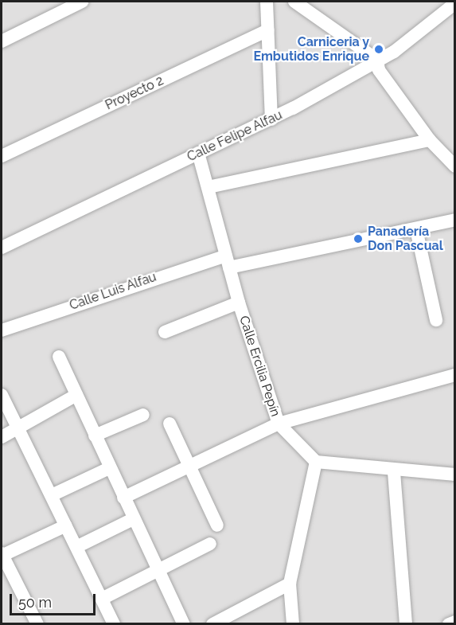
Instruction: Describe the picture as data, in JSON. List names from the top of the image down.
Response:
{
  "streets": {
    "street": [
      "Proyecto 2",
      "Calle Felipe Alfau",
      "Calle Luis Alfau",
      "Calle Ercilia Pepín"
    ]
  },
  "crossings": [
    ["Calle Felipe Alfau", "Calle Ercilia Pepín"],
    ["Calle Luis Alfau", "Calle Ercilia Pepín"]
  ],
  "places": ["Carniceria y Embutidos Enrique", "Panadería Don Pascual"],
  "scale_bar": "50 m"
}
